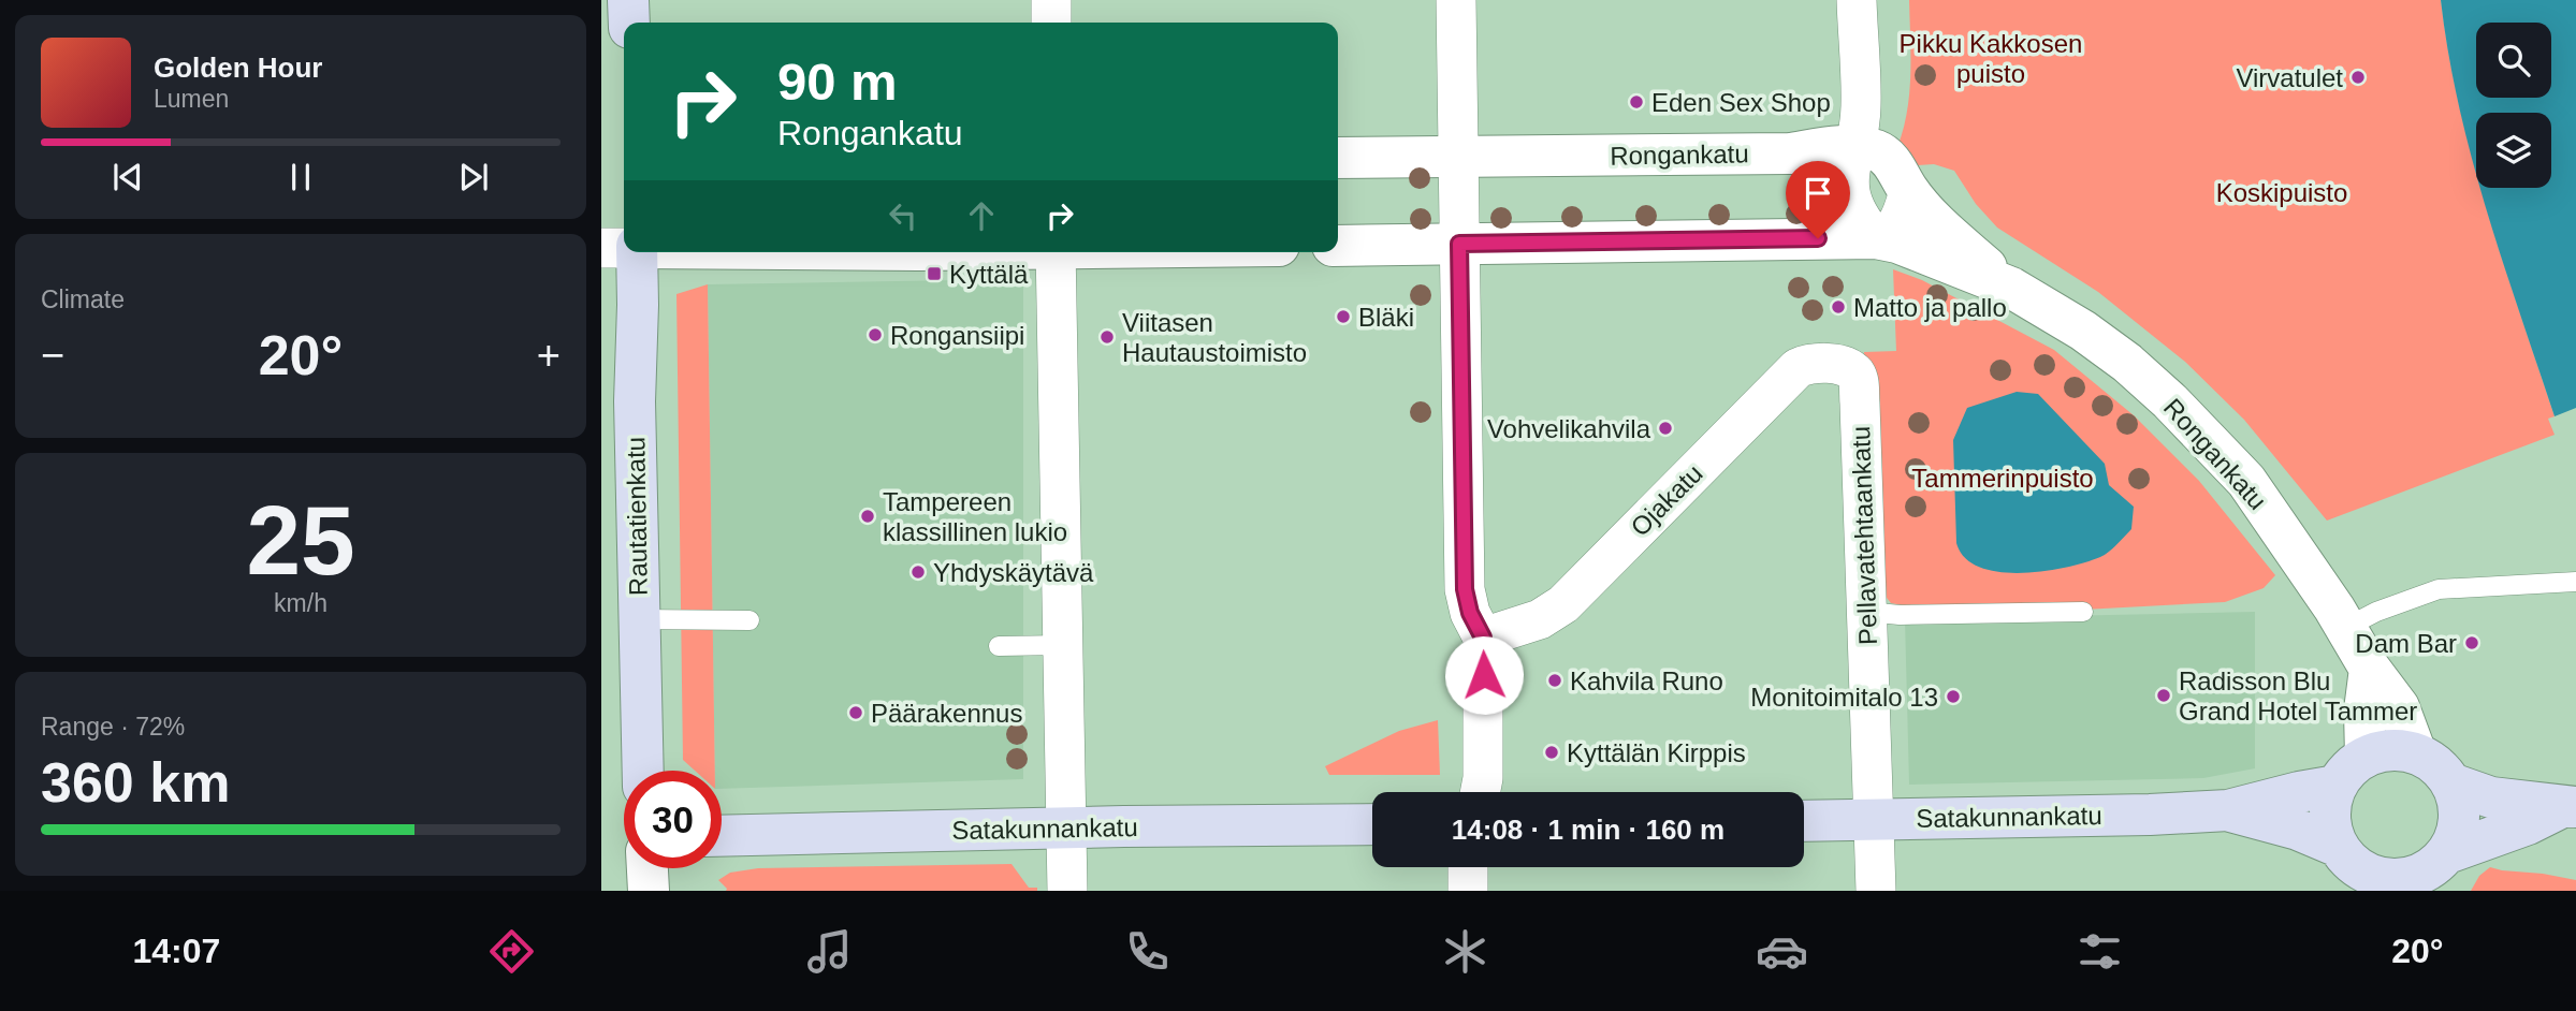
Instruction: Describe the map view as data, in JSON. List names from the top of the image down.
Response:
{
  "streets": {
    "main road": ["Rautatienkatu", "Satakunnankatu"],
    "street": ["Rongankatu", "Ojakatu", "Pellavatehtaankatu"]
  },
  "crossings": [
    ["Rongankatu", "Satakunnankatu"],
    ["Ojakatu", "Pellavatehtaankatu"],
    ["Pellavatehtaankatu", "Satakunnankatu"]
  ],
  "parks": ["Pikku Kakkosen puisto", "Koskipuisto", "Tammerinpuisto"],
  "places": {
    "other": [
      "Virvatulet",
      "Eden Sex Shop",
      "Matto ja pallo",
      "Bläki",
      "Rongansiipi",
      "Viitasen Hautaustoimisto",
      "Vohvelikahvila",
      "Tampereen klassillinen lukio",
      "Yhdyskäytävä",
      "Dam Bar",
      "Kahvila Runo",
      "Radisson Blu Grand Hotel Tammer",
      "Monitoimitalo 13",
      "Päärakennus",
      "Kyttälän Kirppis"
    ],
    "transit": ["Kyttälä"]
  },
  "page": {
    "turn": ["90 m", "Rongankatu"],
    "song": ["Golden Hour", "Lumen"],
    "tile": [
      "Climate",
      ["25", "km/h"],
      ["Range · 72%", "360 km"]
    ],
    "heat": ["−", "20°", "+"],
    "limit": "30",
    "trip": "14:08 · 1 min · 160 m",
    "tabs": ["14:07", "20°"]
  }
}
